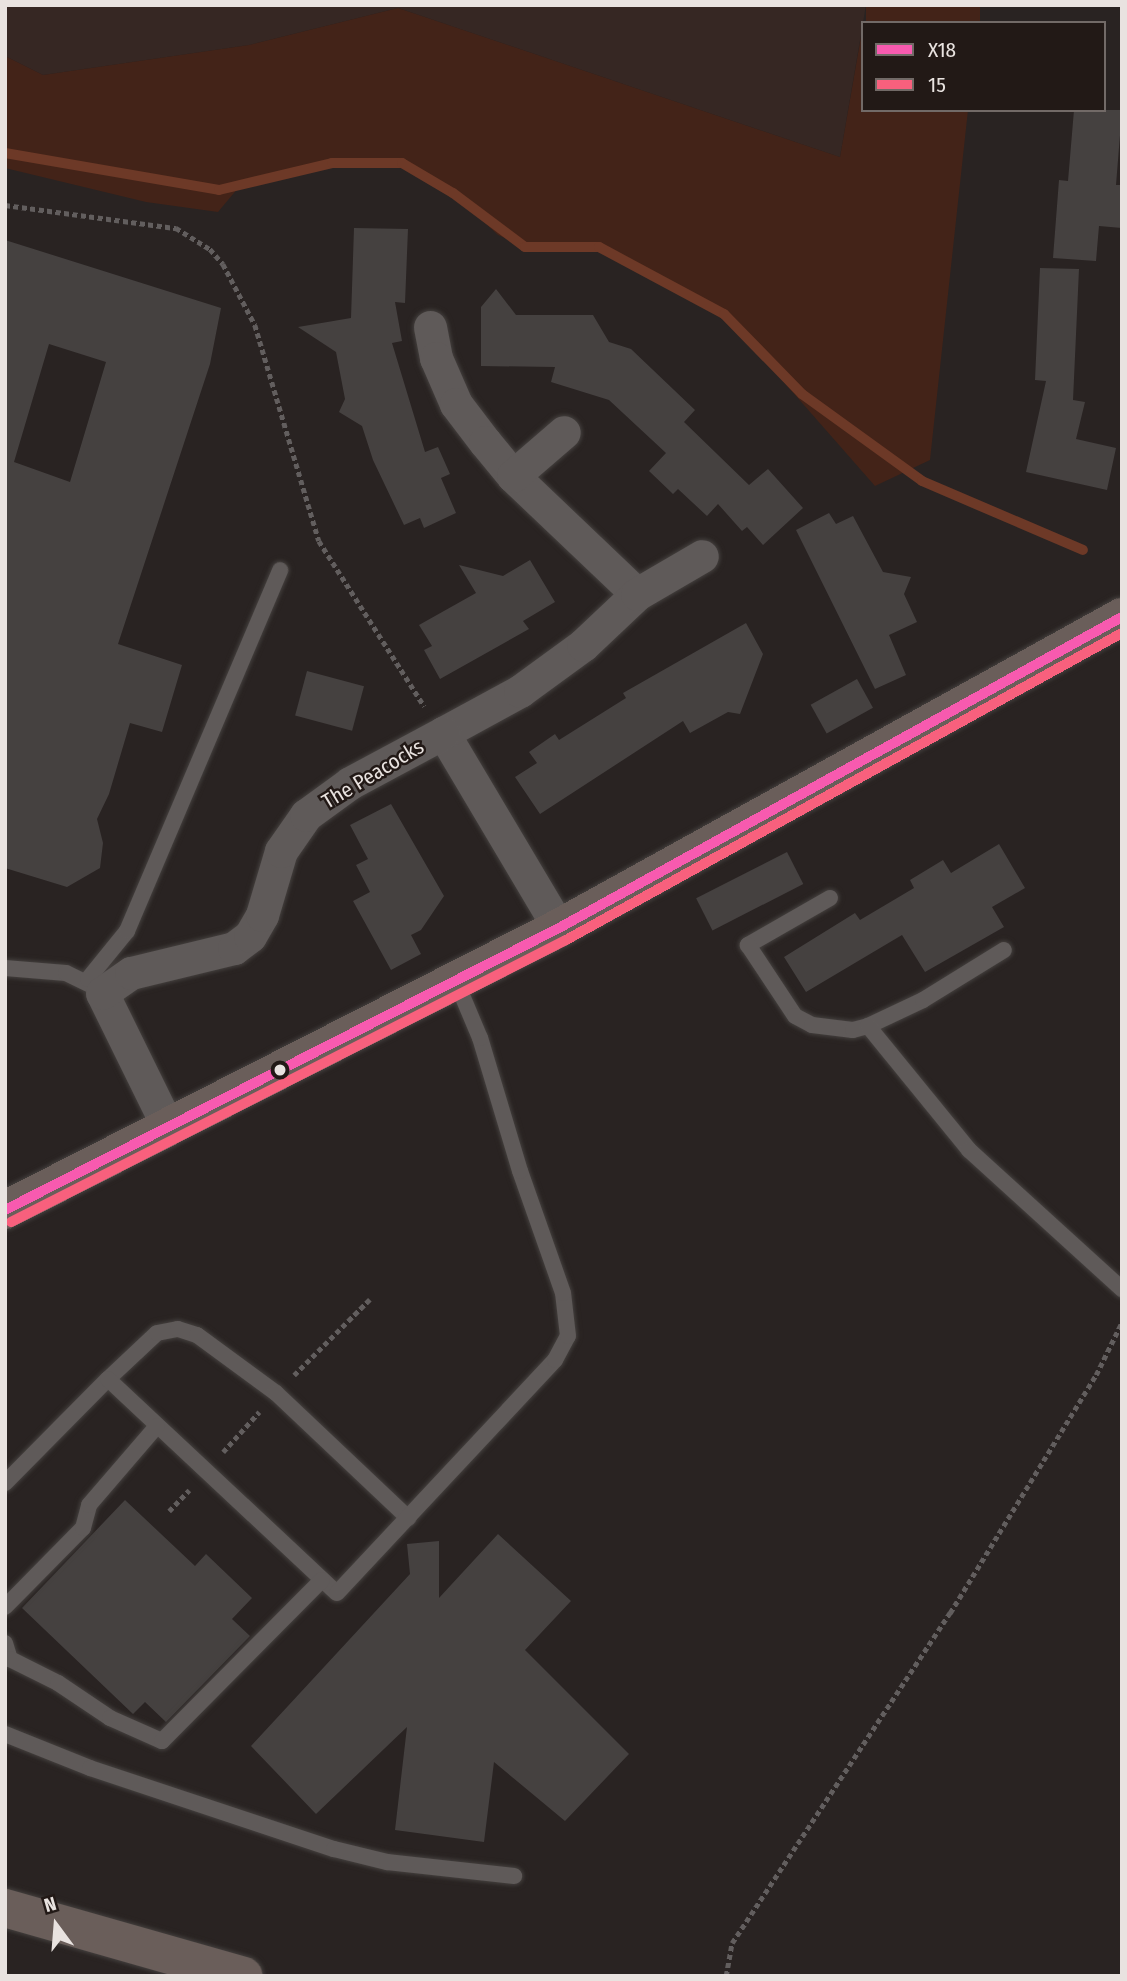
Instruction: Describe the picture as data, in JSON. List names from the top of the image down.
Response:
{
  "streets": {
    "street": ["The Peacocks"]
  },
  "lines": ["transit line X18", "transit line 15"],
  "legend": ["X18", "15"],
  "north": "top"
}
